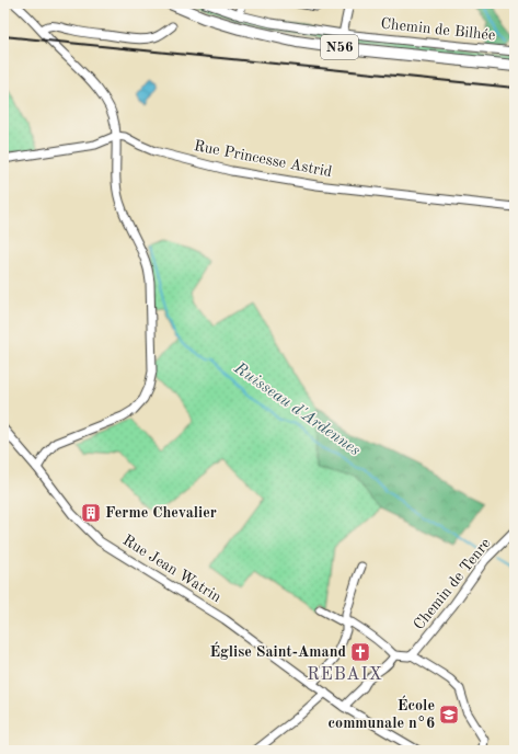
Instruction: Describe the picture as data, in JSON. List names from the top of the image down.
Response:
{
  "streets": {
    "highway": ["N56"],
    "street": [
      "Chemin de Bilhée",
      "Rue Princesse Astrid",
      "Rue Jean Watrin",
      "Chemin de Tenre"
    ]
  },
  "districts": ["REBAIX"],
  "water": ["Ruisseau d'Ardennes"],
  "places": {
    "building": ["Ferme Chevalier"],
    "church": ["Église Saint-Amand"],
    "school or university": ["École communale n°6"]
  }
}
